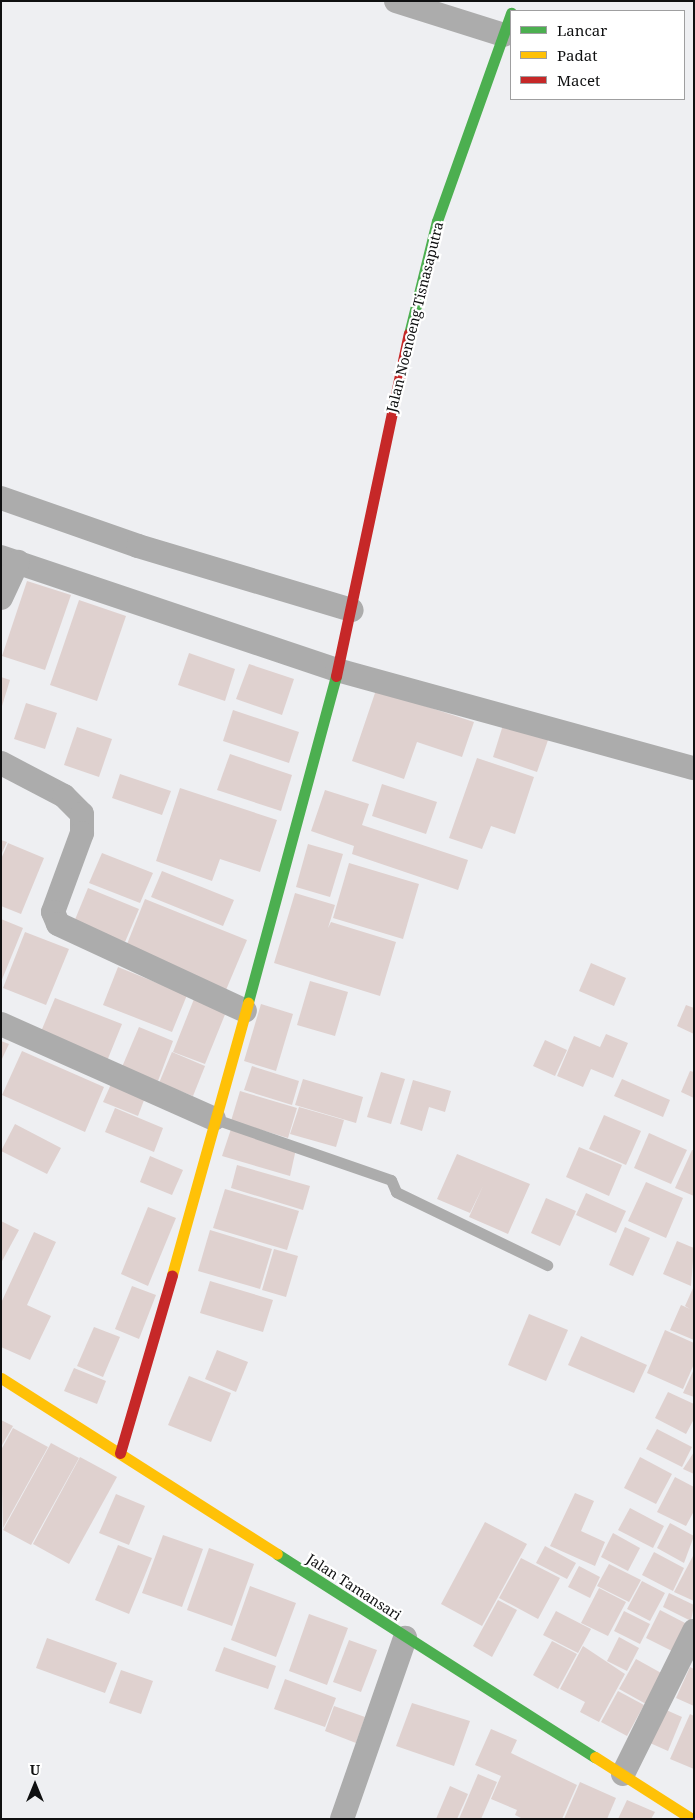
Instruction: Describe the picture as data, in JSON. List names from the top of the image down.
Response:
{
  "streets": {
    "street": ["Jalan Noenoeng Tisnasaputra", "Jalan Tamansari"]
  },
  "crossings": [
    ["Jalan Noenoeng Tisnasaputra", "Jalan Tamansari"]
  ],
  "legend": ["Lancar", "Padat", "Macet"],
  "north": "top"
}
